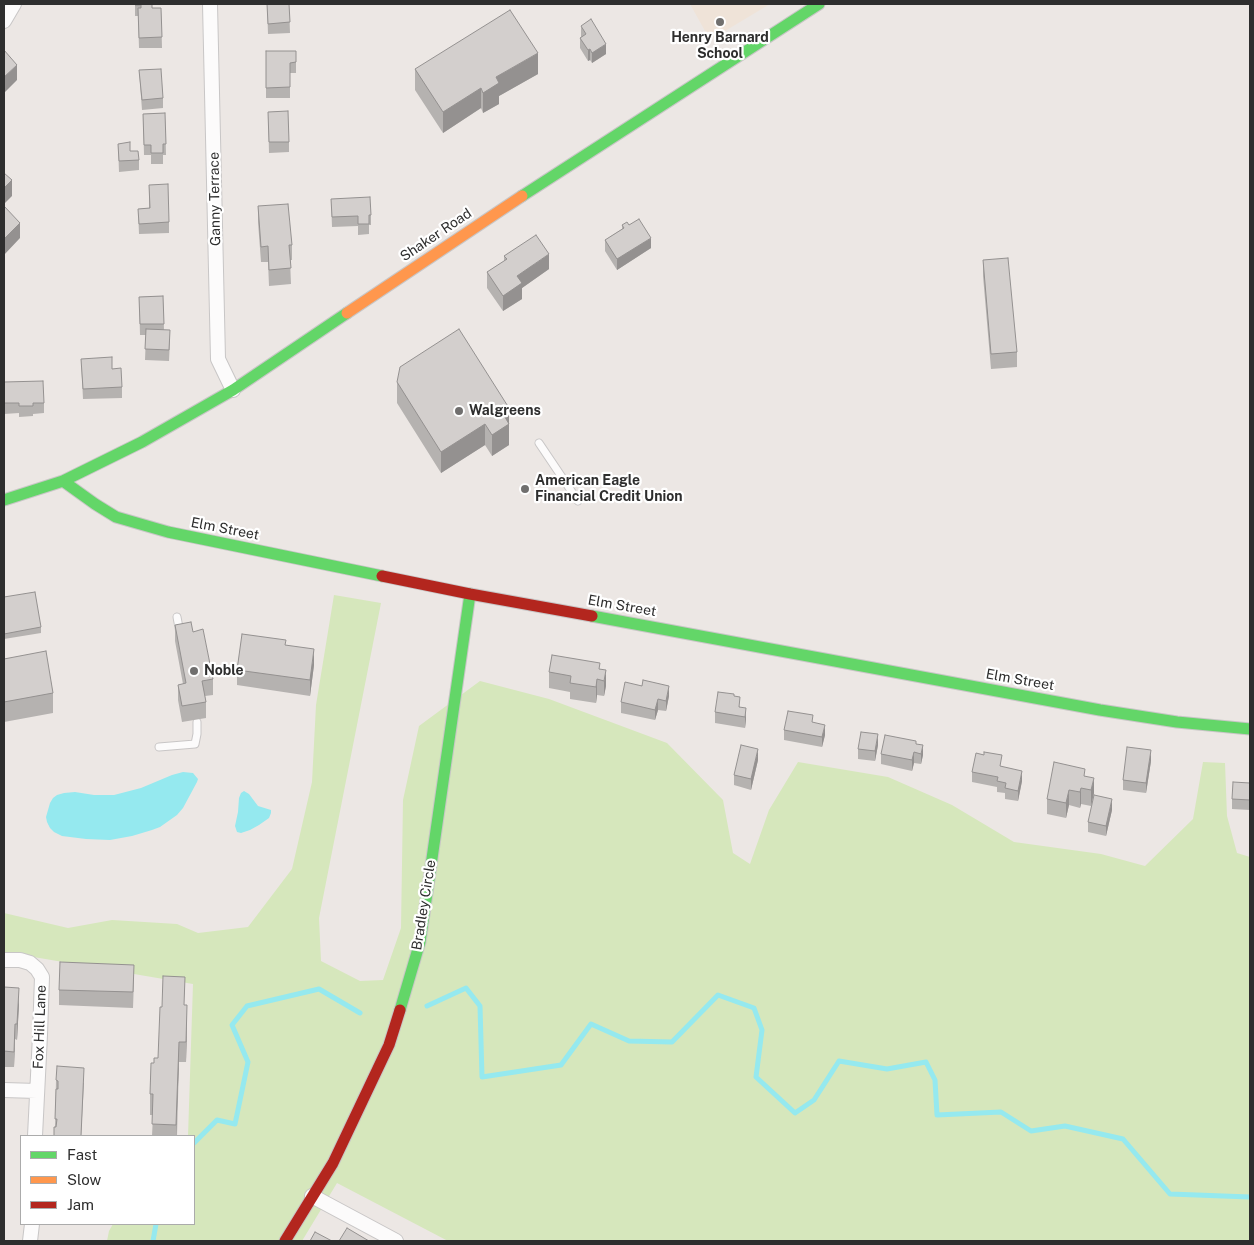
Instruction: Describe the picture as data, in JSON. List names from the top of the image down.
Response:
{
  "streets": {
    "street": [
      "Ganny Terrace",
      "Shaker Road",
      "Elm Street",
      "Bradley Circle",
      "Fox Hill Lane"
    ]
  },
  "crossings": [
    ["Ganny Terrace", "Shaker Road"],
    ["Shaker Road", "Elm Street"],
    ["Elm Street", "Bradley Circle"]
  ],
  "places": [
    "Henry Barnard School",
    "Walgreens",
    "American Eagle Financial Credit Union",
    "Noble"
  ],
  "legend": ["Fast", "Slow", "Jam"]
}
